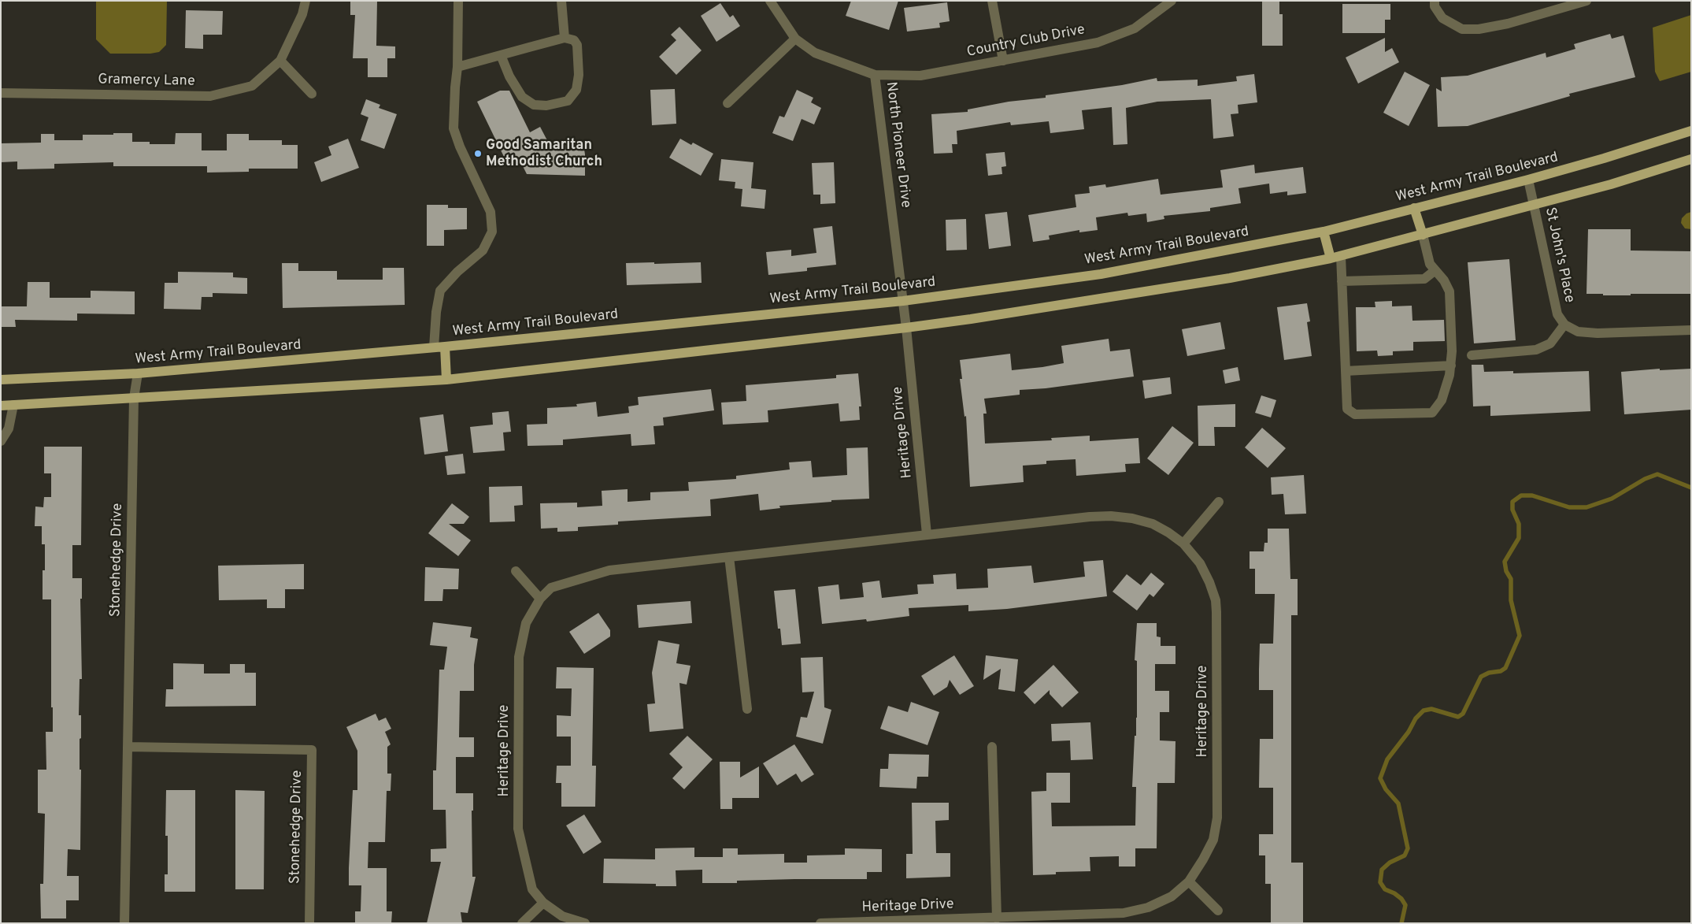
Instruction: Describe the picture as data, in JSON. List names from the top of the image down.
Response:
{
  "streets": {
    "main road": ["West Army Trail Boulevard"],
    "street": [
      "Country Club Drive",
      "Gramercy Lane",
      "North Pioneer Drive",
      "St John's Place",
      "Heritage Drive",
      "Stonehedge Drive"
    ]
  },
  "crossings": [
    ["Country Club Drive", "North Pioneer Drive"],
    ["North Pioneer Drive", "West Army Trail Boulevard"],
    ["North Pioneer Drive", "Heritage Drive"],
    ["West Army Trail Boulevard", "St John's Place"],
    ["West Army Trail Boulevard", "Stonehedge Drive"]
  ],
  "places": ["Good Samaritan Methodist Church"]
}
